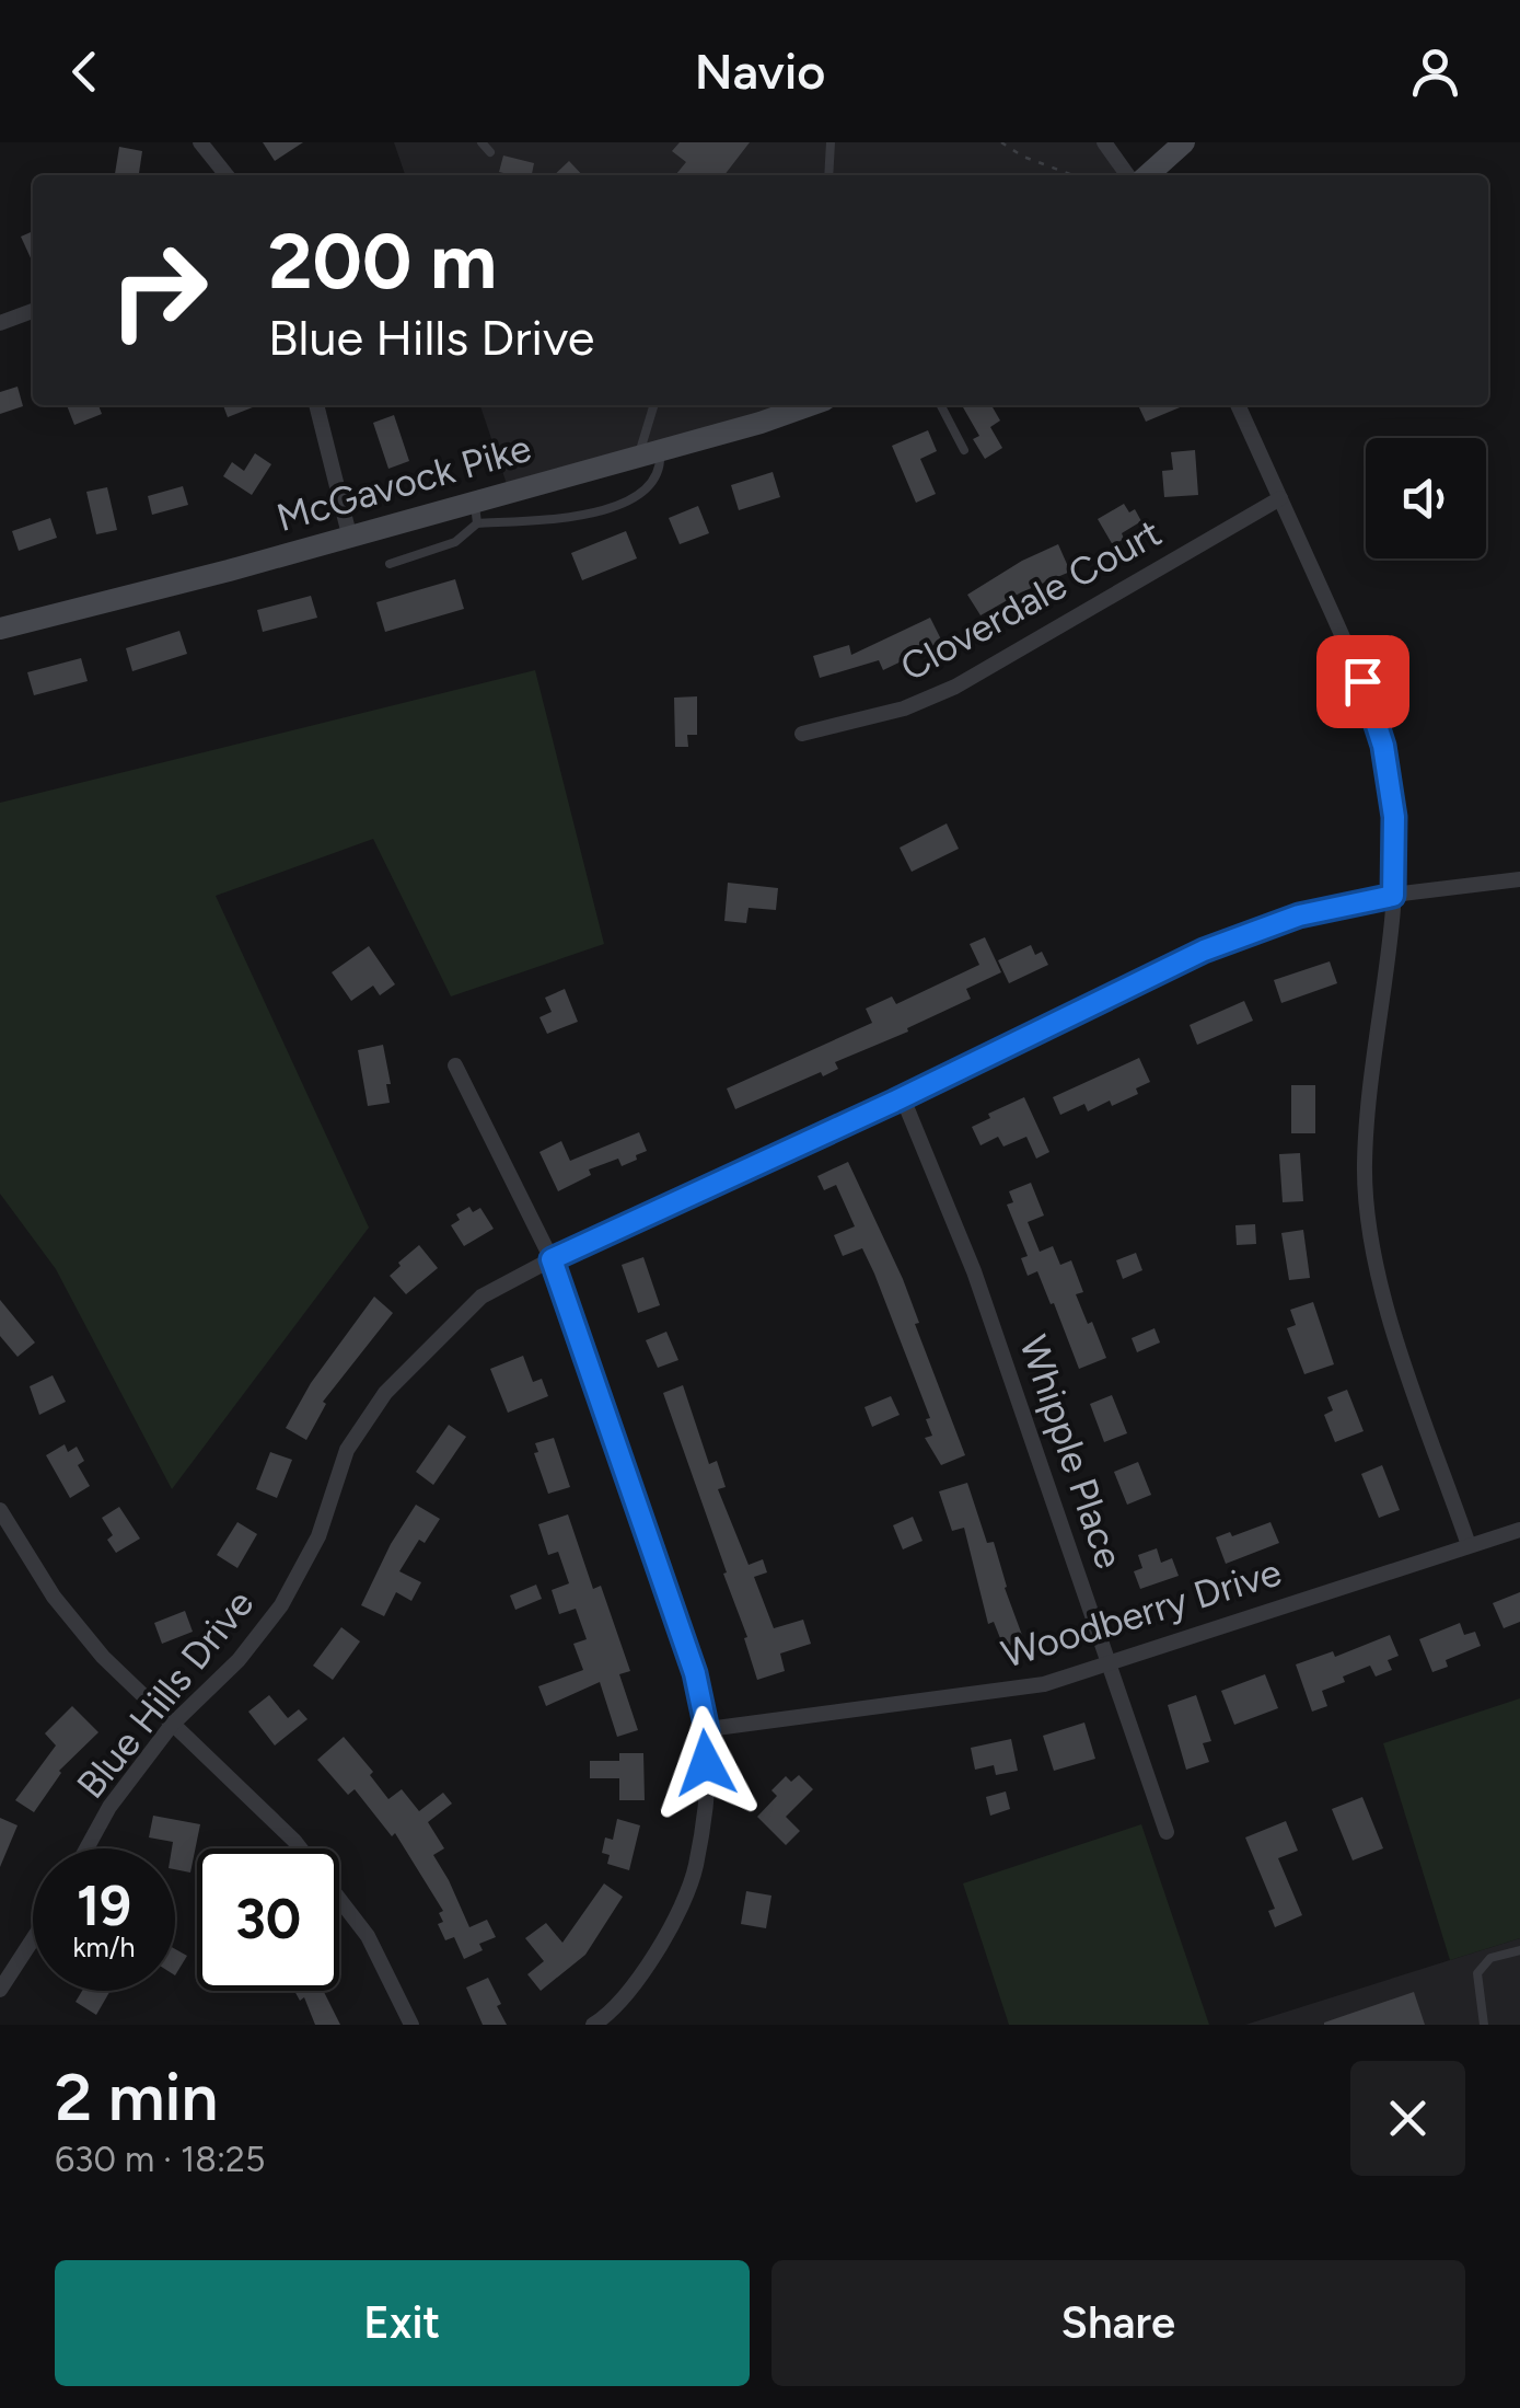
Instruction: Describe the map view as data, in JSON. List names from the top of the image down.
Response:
{
  "streets": {
    "main road": ["McGavock Pike"],
    "street": [
      "Cloverdale Court",
      "Whipple Place",
      "Woodberry Drive",
      "Blue Hills Drive"
    ]
  },
  "crossings": [
    ["Whipple Place", "Woodberry Drive"],
    ["Whipple Place", "Blue Hills Drive"]
  ],
  "page": {
    "header": "Navio",
    "turn": ["200 m", "Blue Hills Drive"],
    "speed": "19 km/h",
    "limit": "30",
    "heading": ["2 min", "630 m · 18:25"],
    "buttons": ["Exit", "Share"]
  }
}
